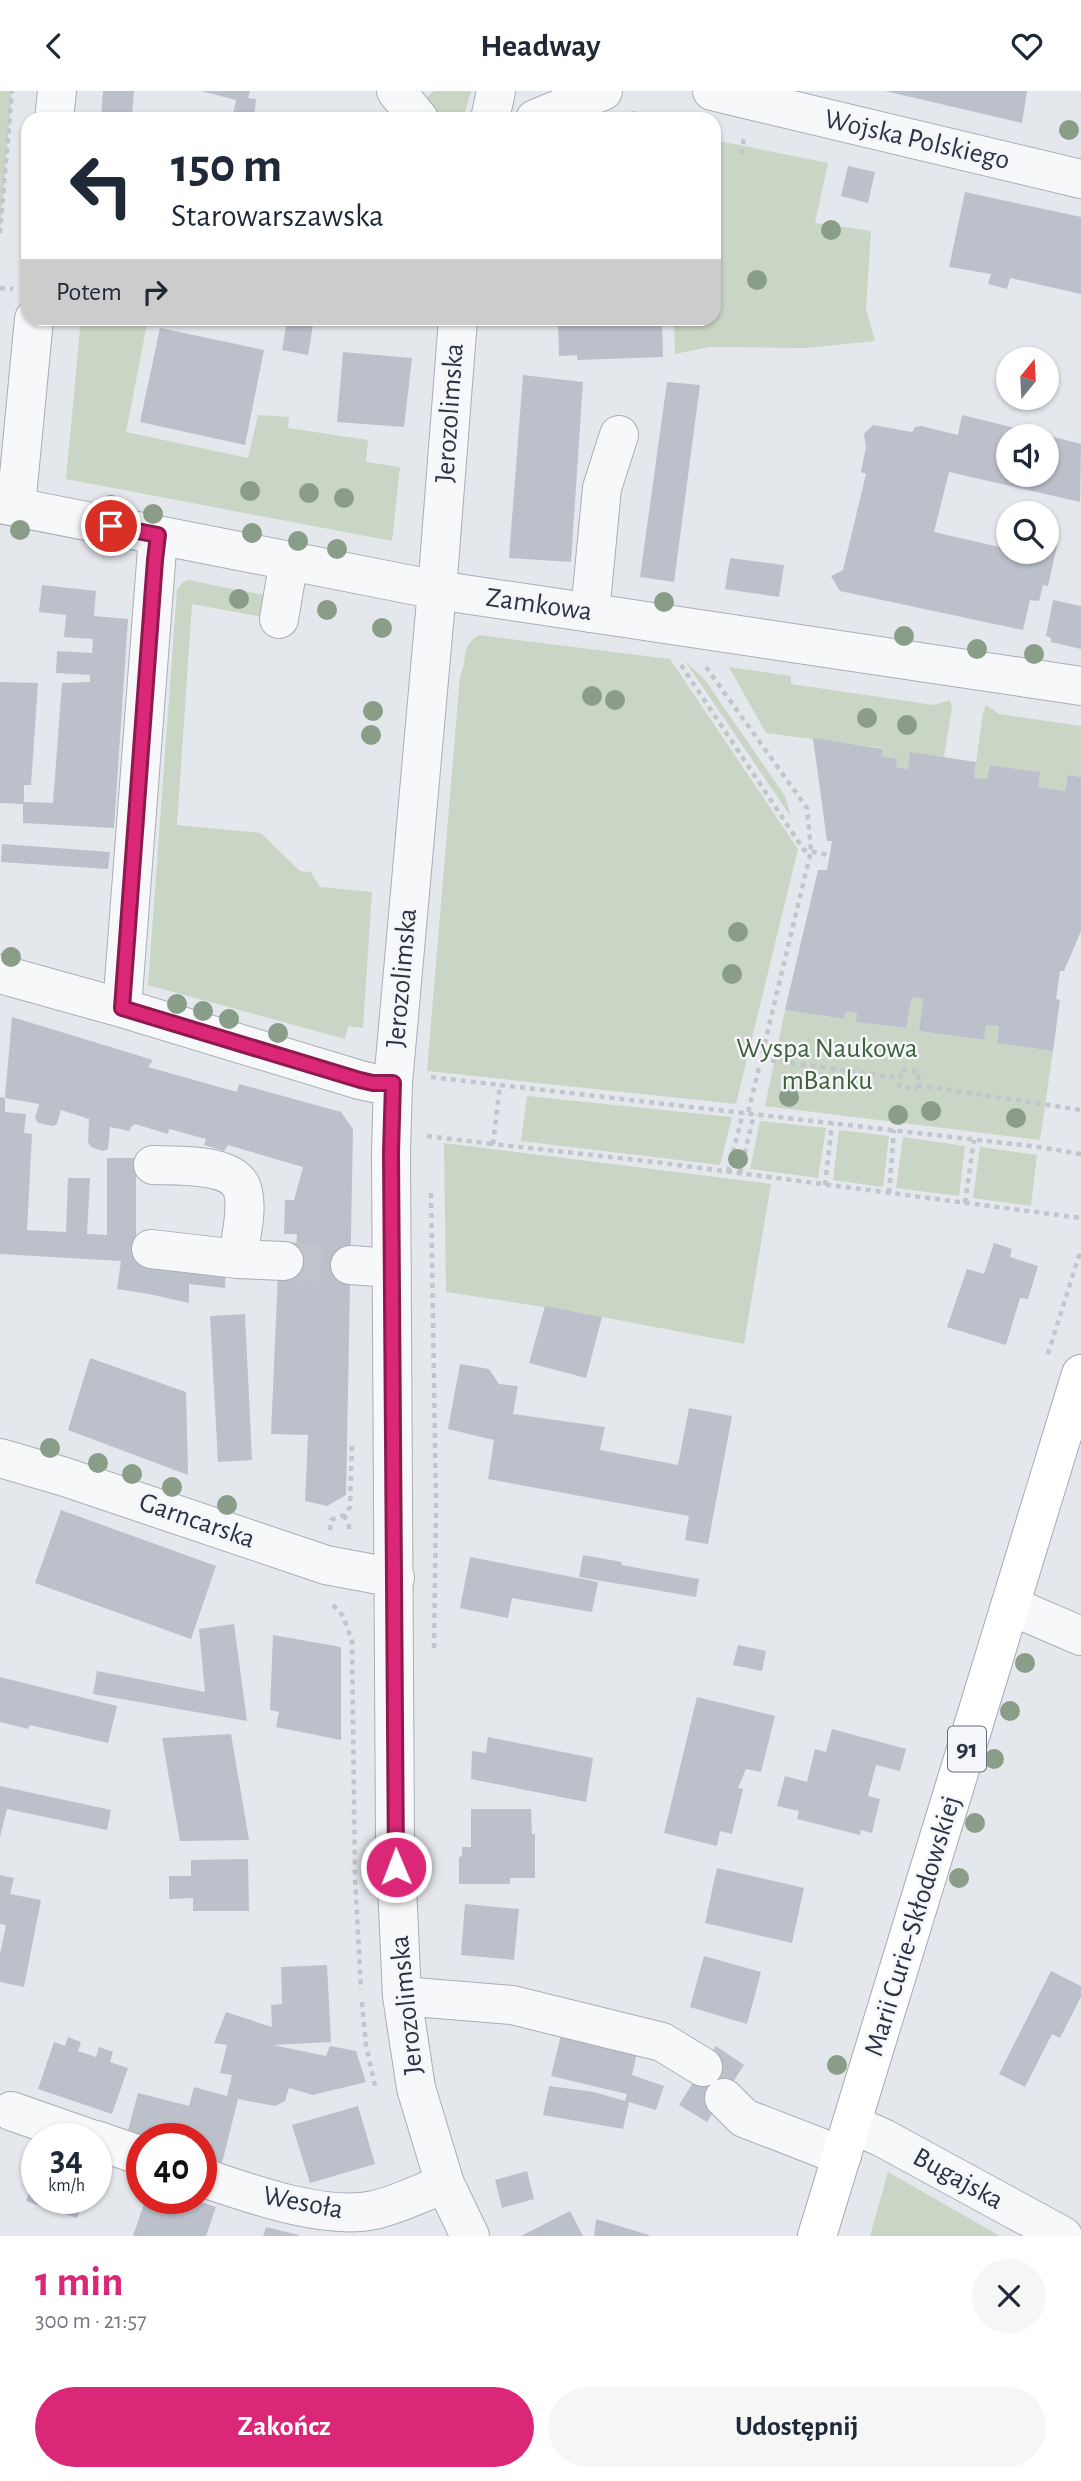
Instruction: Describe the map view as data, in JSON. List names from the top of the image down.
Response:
{
  "streets": {
    "main road": ["91", "Marii Curie-Skłodowskiej"],
    "street": [
      "Wojska Polskiego",
      "Jerozolimska",
      "Zamkowa",
      "Garncarska",
      "Bugajska",
      "Wesoła"
    ]
  },
  "crossings": [
    ["Jerozolimska", "Zamkowa"],
    ["Jerozolimska", "Garncarska"],
    ["Jerozolimska", "Wesoła"],
    ["Marii Curie-Skłodowskiej", "Bugajska"]
  ],
  "parks": ["Wyspa Naukowa mBanku"],
  "north": "top",
  "page": {
    "header": "Headway",
    "turn": ["150 m", "Starowarszawska"],
    "then": "Potem",
    "speed": "34 km/h",
    "limit": "40",
    "heading": ["1 min", "300 m · 21:57"],
    "buttons": ["Zakończ", "Udostępnij"]
  }
}
